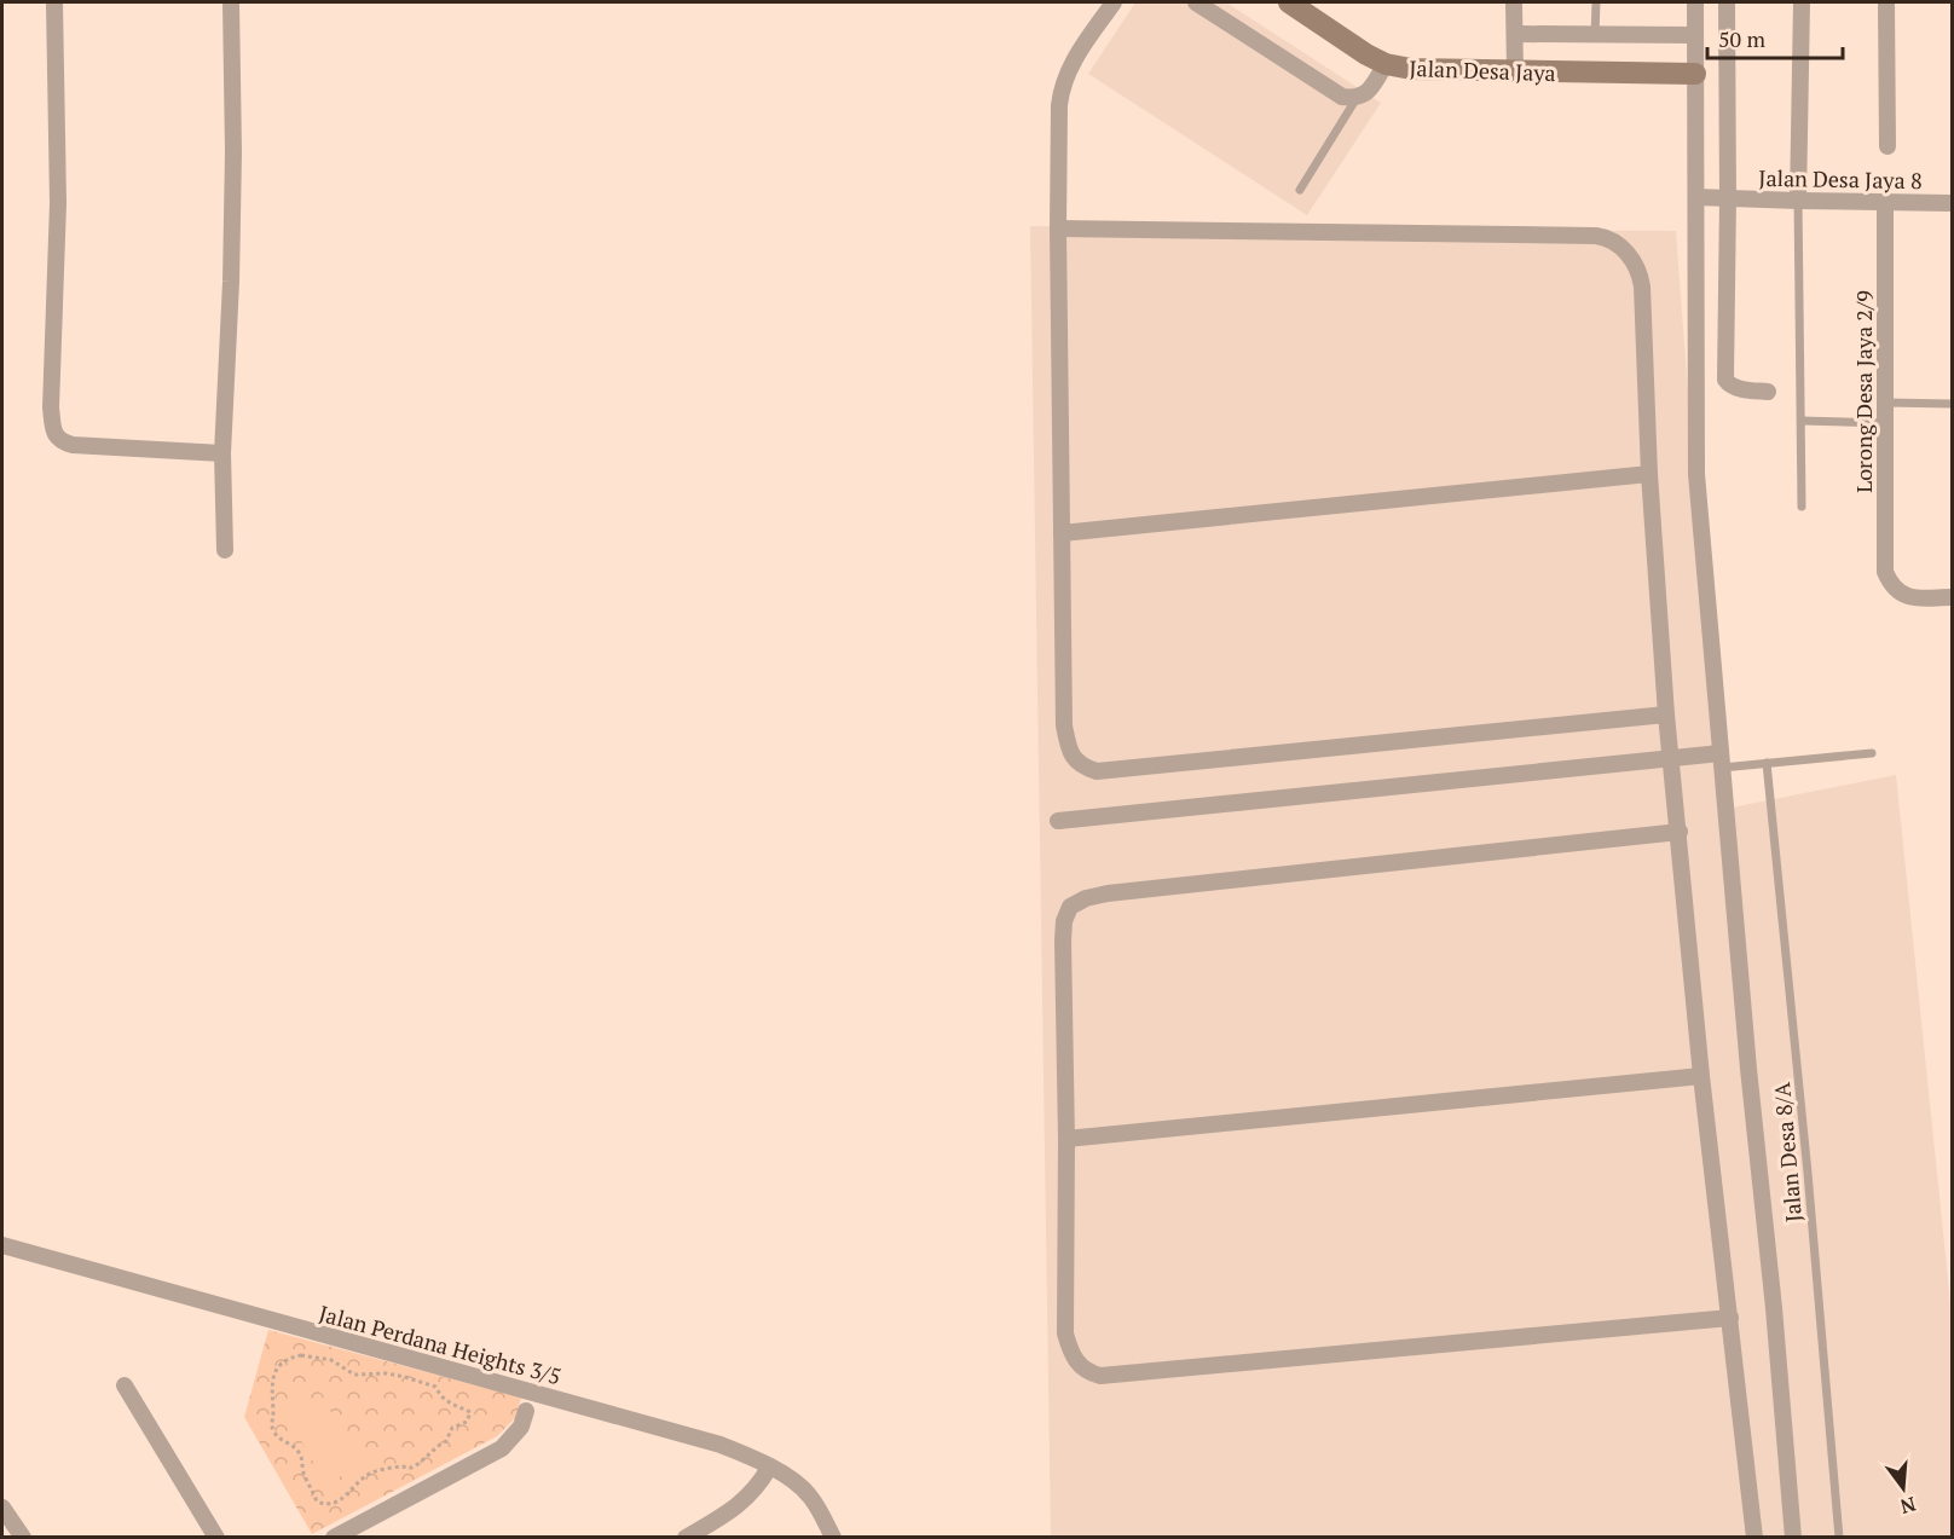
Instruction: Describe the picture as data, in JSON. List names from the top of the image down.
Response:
{
  "streets": {
    "street": [
      "Jalan Desa Jaya",
      "Jalan Desa Jaya 8",
      "Lorong Desa Jaya 2/9",
      "Jalan Perdana Heights 3/5"
    ],
    "lane": ["Jalan Desa 8/A"]
  },
  "crossings": [
    ["Jalan Desa Jaya 8", "Lorong Desa Jaya 2/9"]
  ],
  "scale_bar": "50 m",
  "north": "bottom"
}
